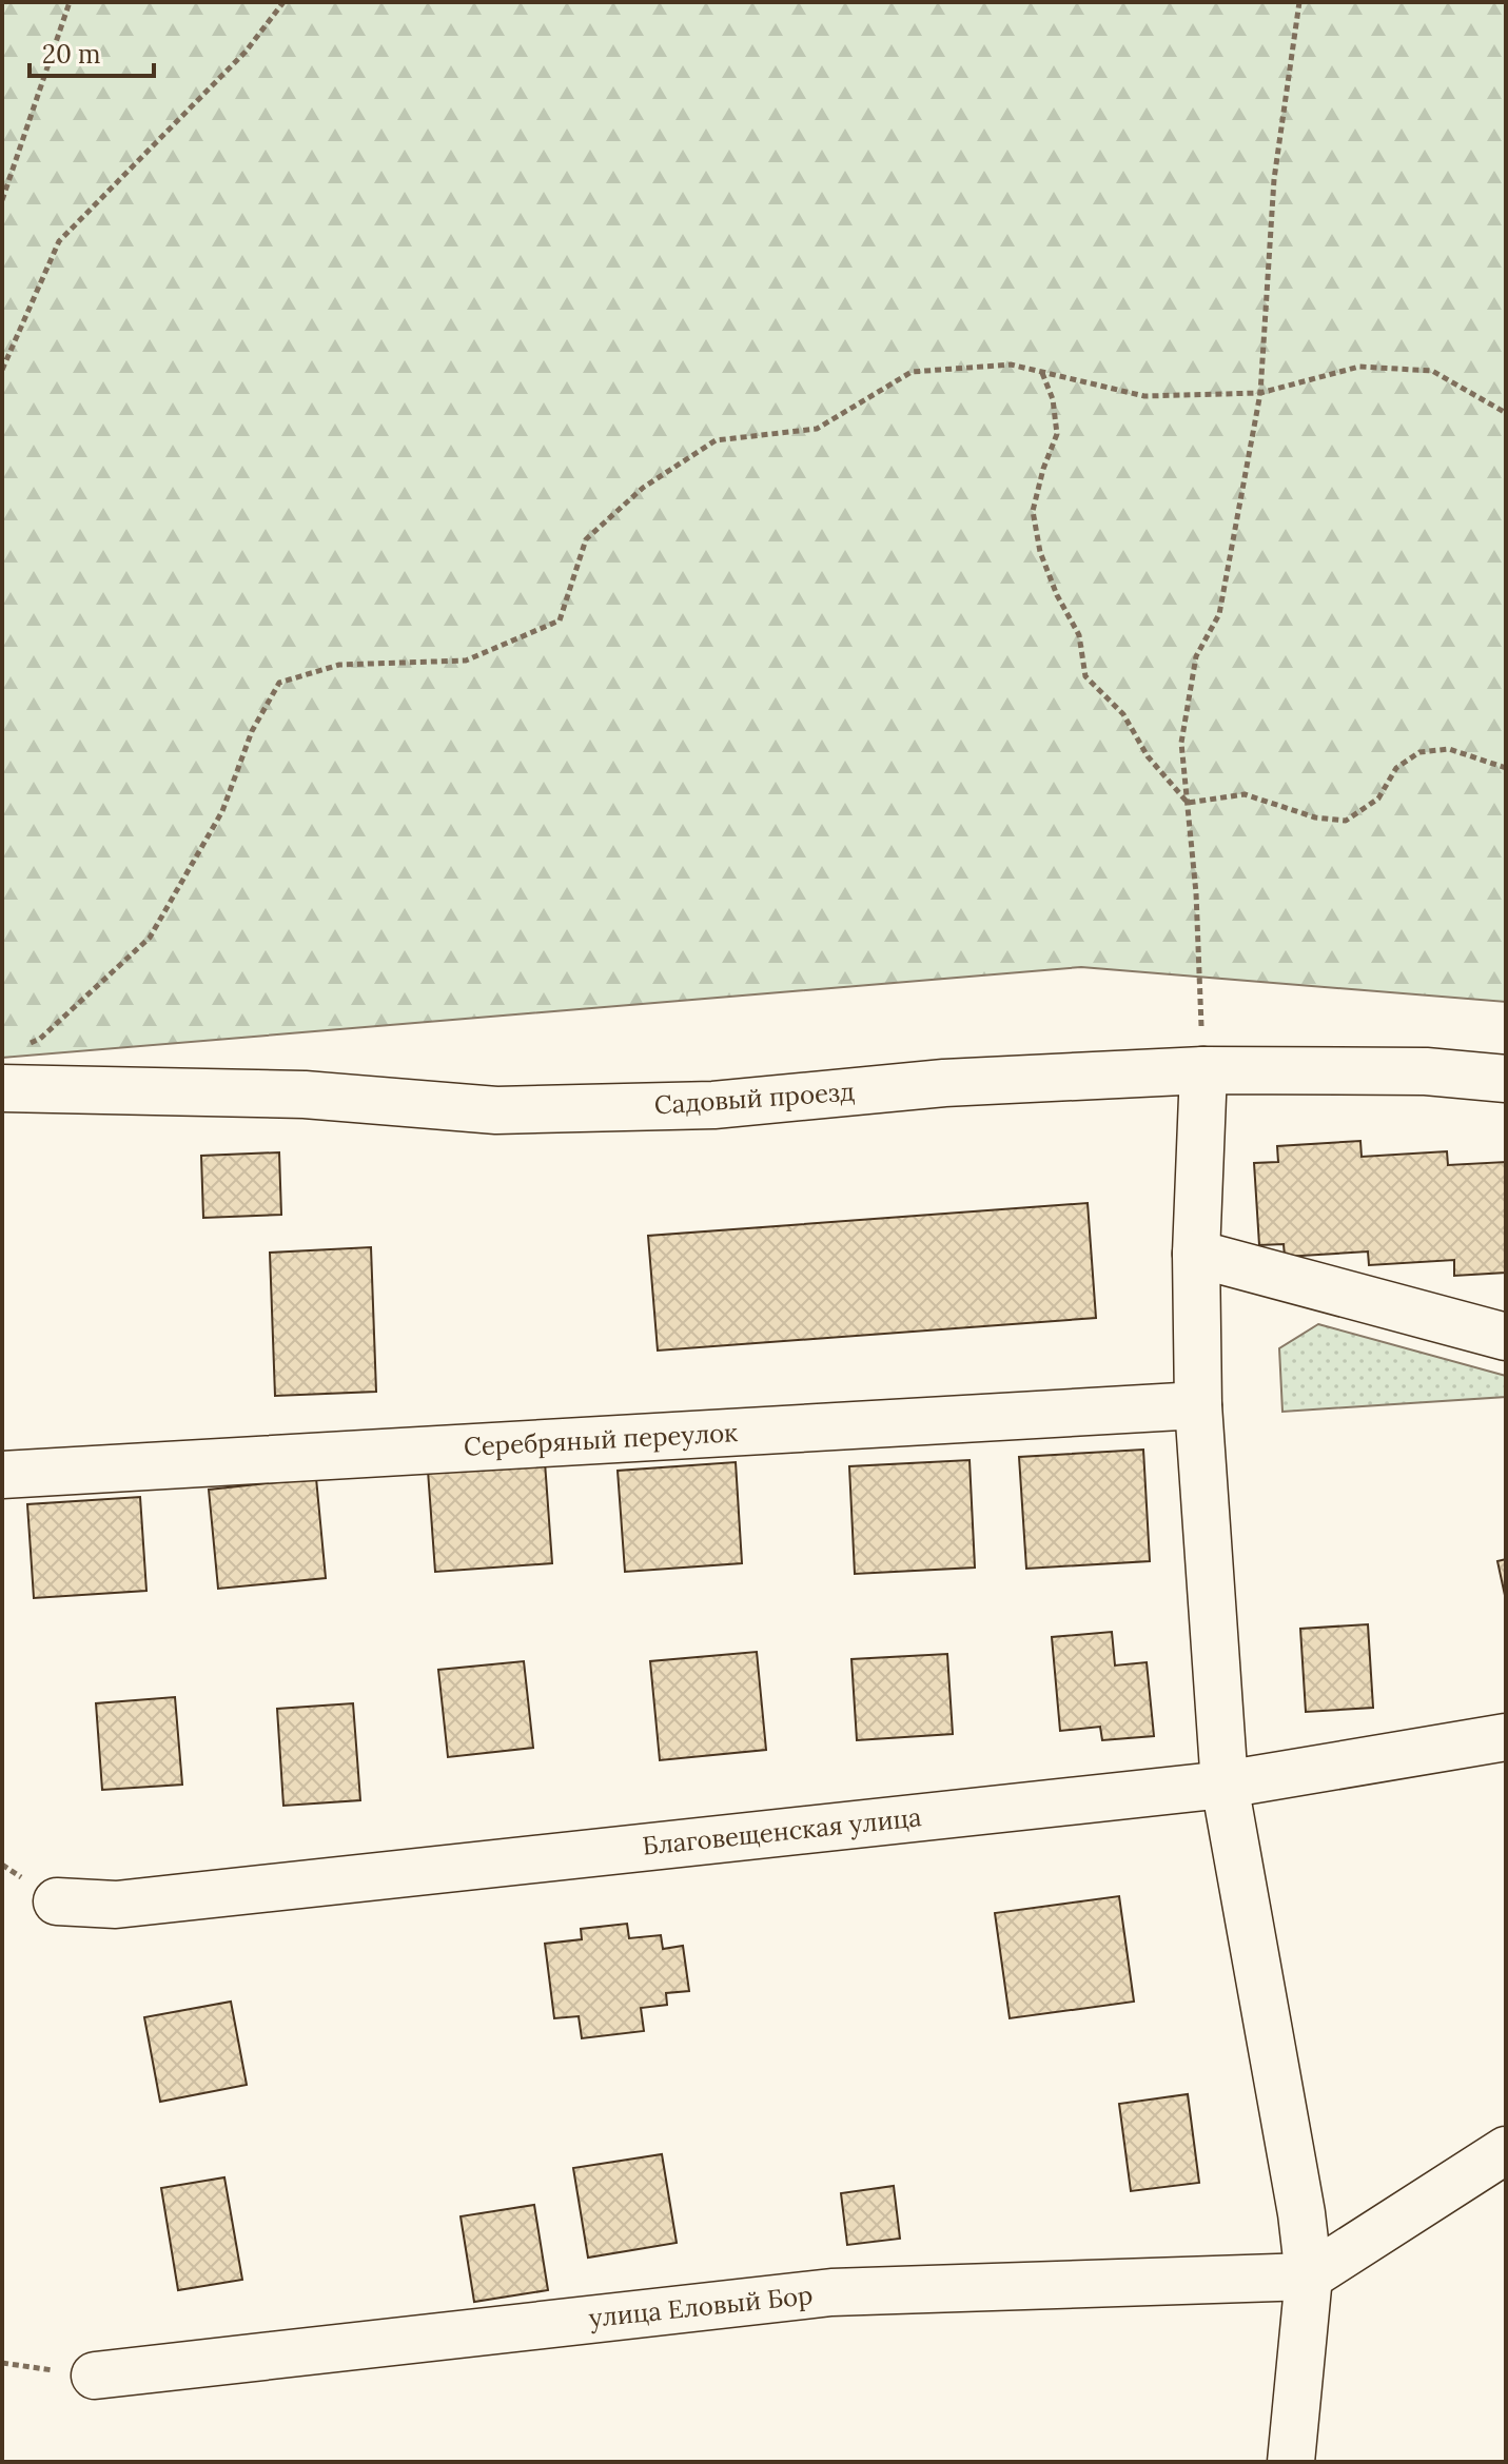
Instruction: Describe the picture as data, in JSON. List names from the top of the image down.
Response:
{
  "streets": {
    "street": [
      "Садовый проезд",
      "Серебряный переулок",
      "Благовещенская улица",
      "улица Еловый Бор"
    ]
  },
  "scale_bar": "20 m"
}
